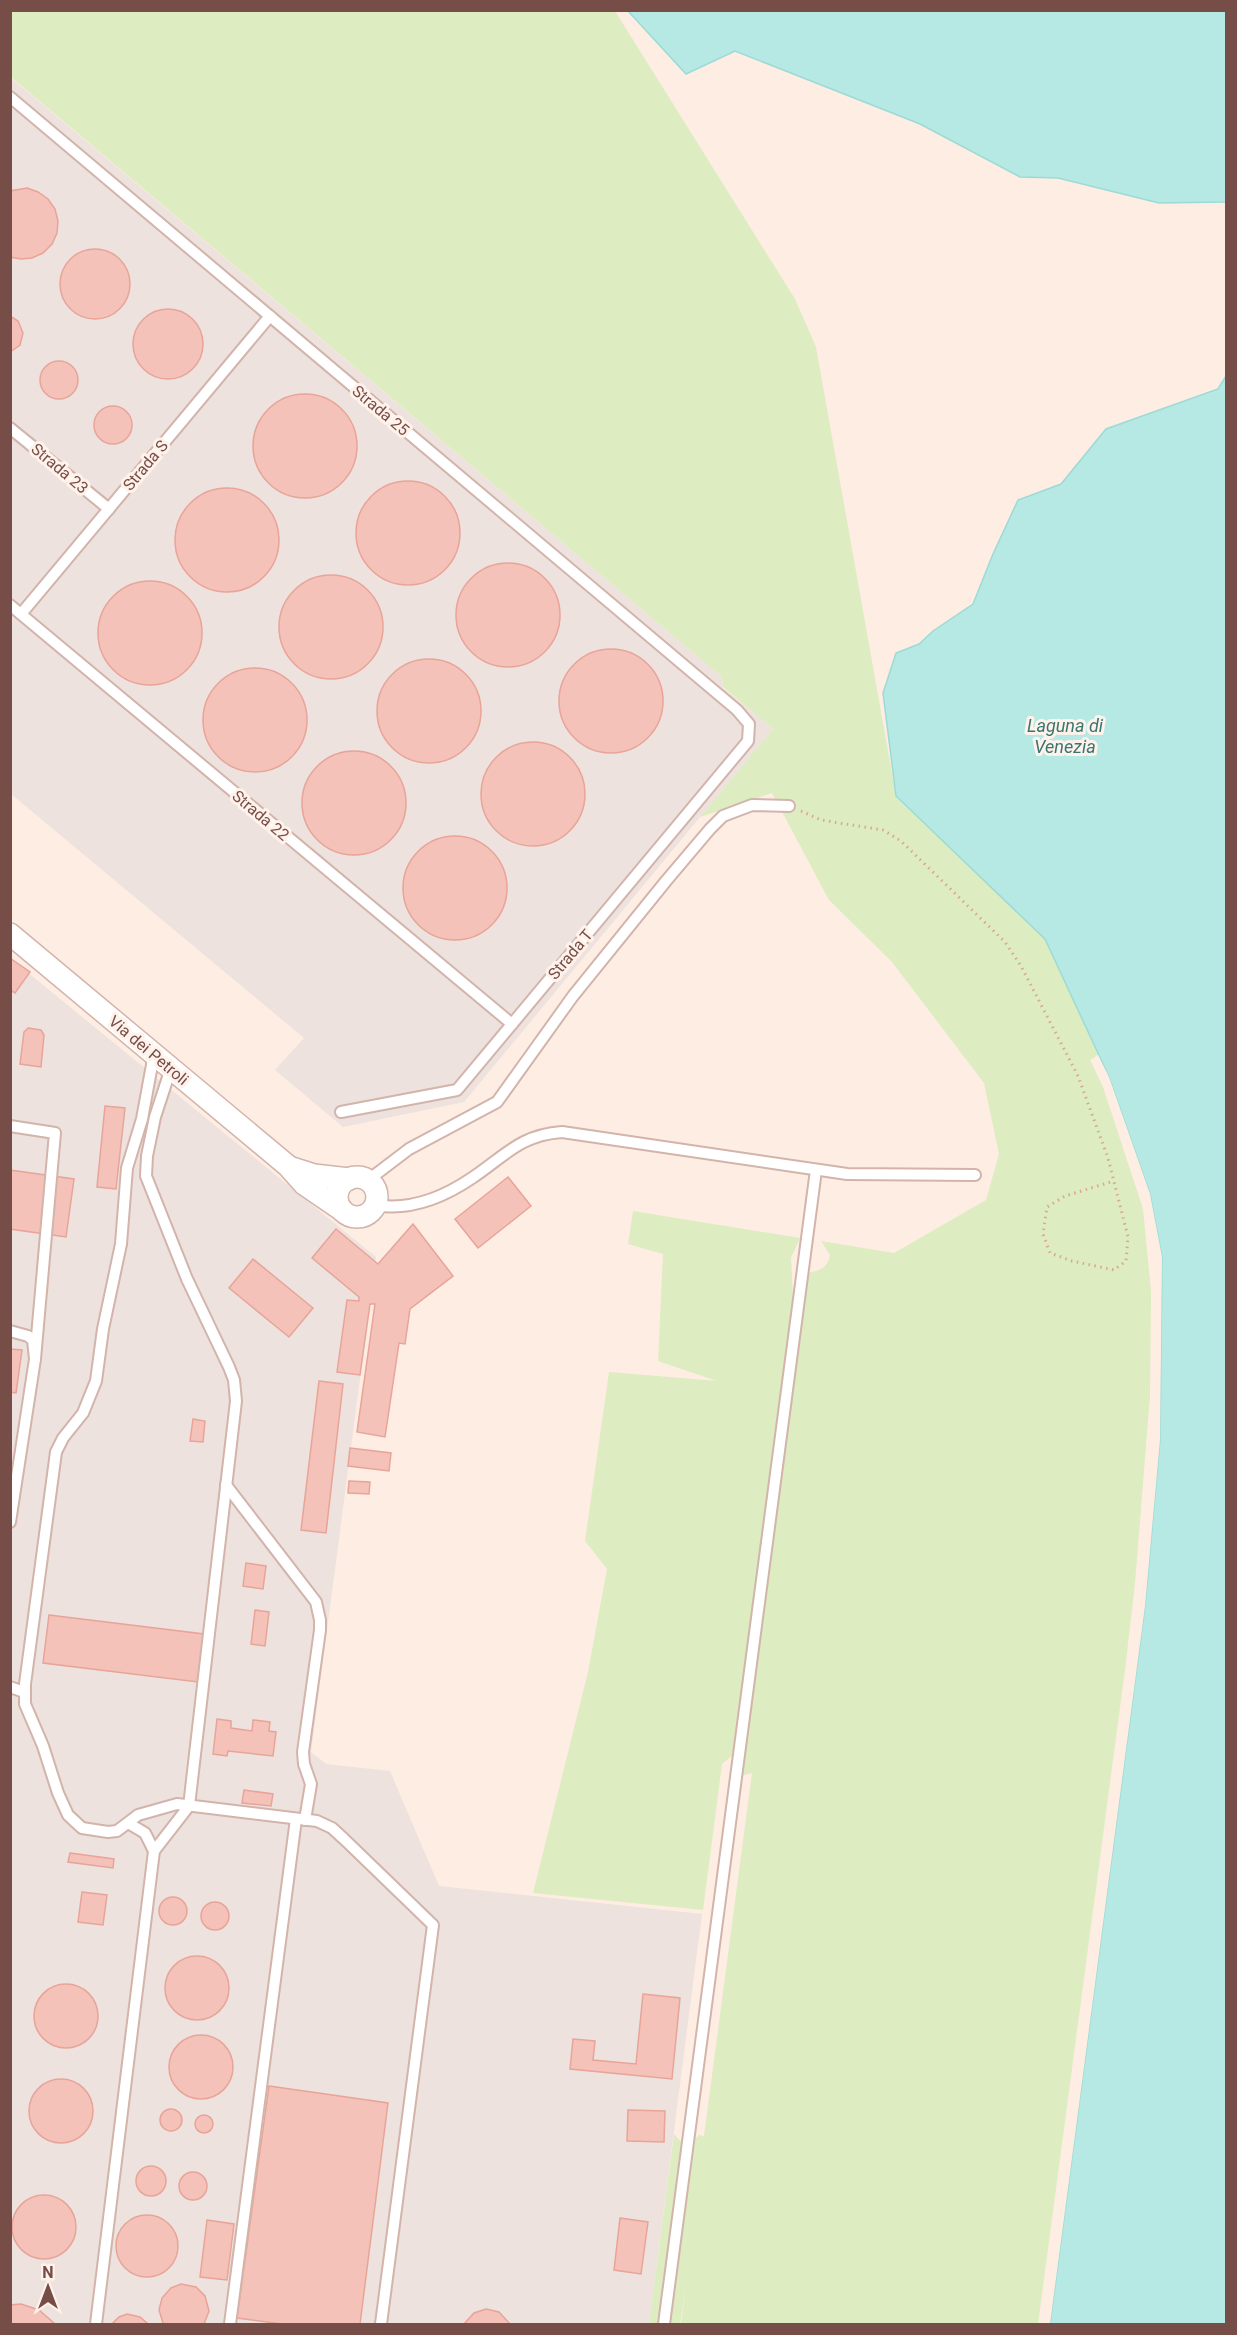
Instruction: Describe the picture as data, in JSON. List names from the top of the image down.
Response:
{
  "streets": {
    "street": ["Via dei Petroli"],
    "lane": [
      "Strada 25",
      "Strada S",
      "Strada 23",
      "Strada 22",
      "Strada T"
    ]
  },
  "crossings": [
    ["Strada 25", "Strada S"],
    ["Strada 25", "Strada T"],
    ["Strada S", "Strada 23"],
    ["Strada S", "Strada 22"],
    ["Strada 22", "Strada T"]
  ],
  "water": ["Laguna di Venezia"],
  "north": "top"
}
